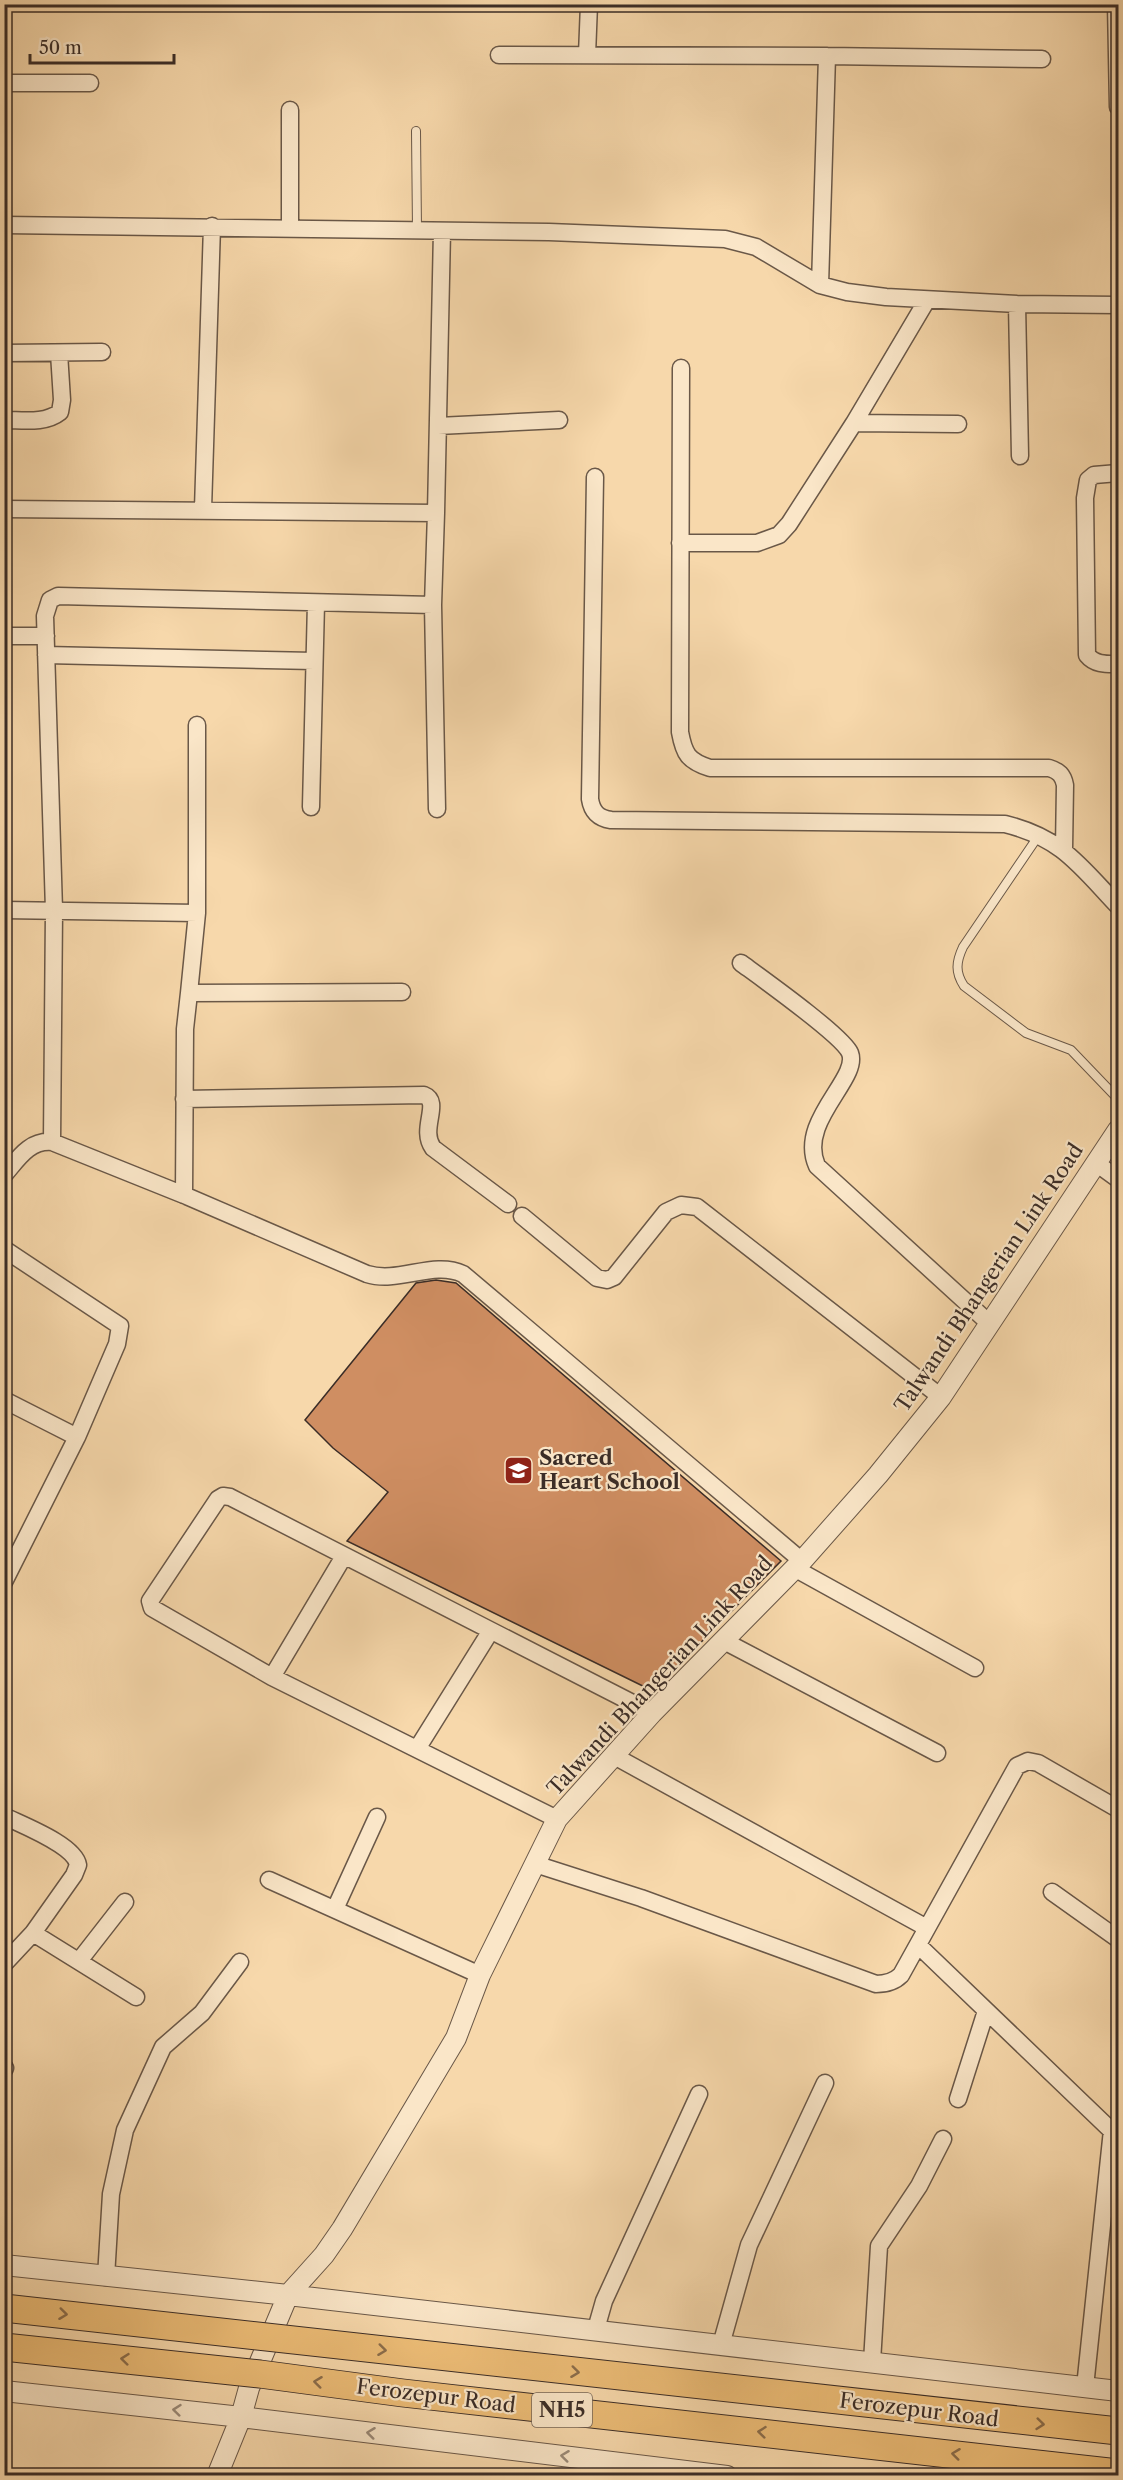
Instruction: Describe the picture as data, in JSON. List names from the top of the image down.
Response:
{
  "streets": {
    "highway": ["Ferozepur Road", "NH5"],
    "street": ["Talwandi Bhangerian Link Road"]
  },
  "places": {
    "school or university": ["Sacred Heart School"]
  },
  "scale_bar": "50 m"
}
